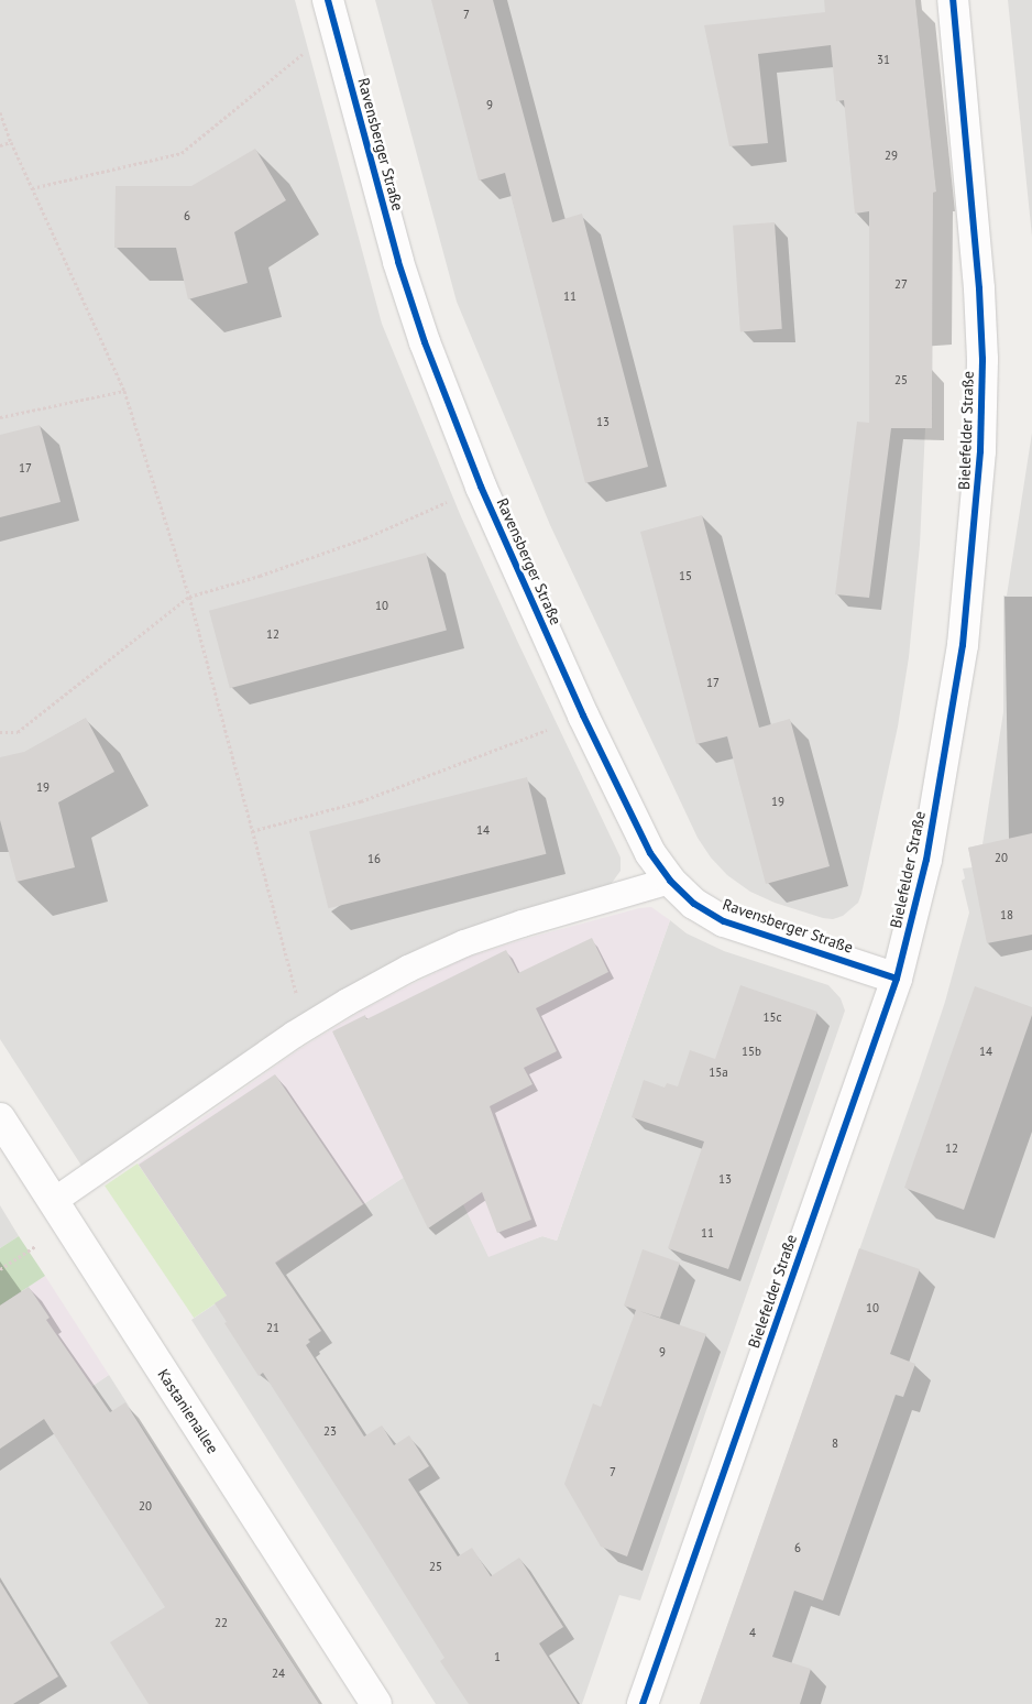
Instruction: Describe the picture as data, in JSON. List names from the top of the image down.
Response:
{
  "streets": {
    "street": ["Ravensberger Straße", "Bielefelder Straße", "Kastanienallee"]
  },
  "crossings": [
    ["Ravensberger Straße", "Bielefelder Straße"]
  ],
  "house_numbers": [
    "7",
    "31",
    "9",
    "29",
    "6",
    "27",
    "11",
    "25",
    "13",
    "17",
    "15",
    "10",
    "12",
    "17",
    "19",
    "19",
    "14",
    "20",
    "16",
    "18",
    "15c",
    "15b",
    "14",
    "15a",
    "12",
    "13",
    "11",
    "10",
    "21",
    "9",
    "23",
    "8",
    "7",
    "20",
    "6",
    "25",
    "22",
    "4",
    "1",
    "24"
  ]
}
